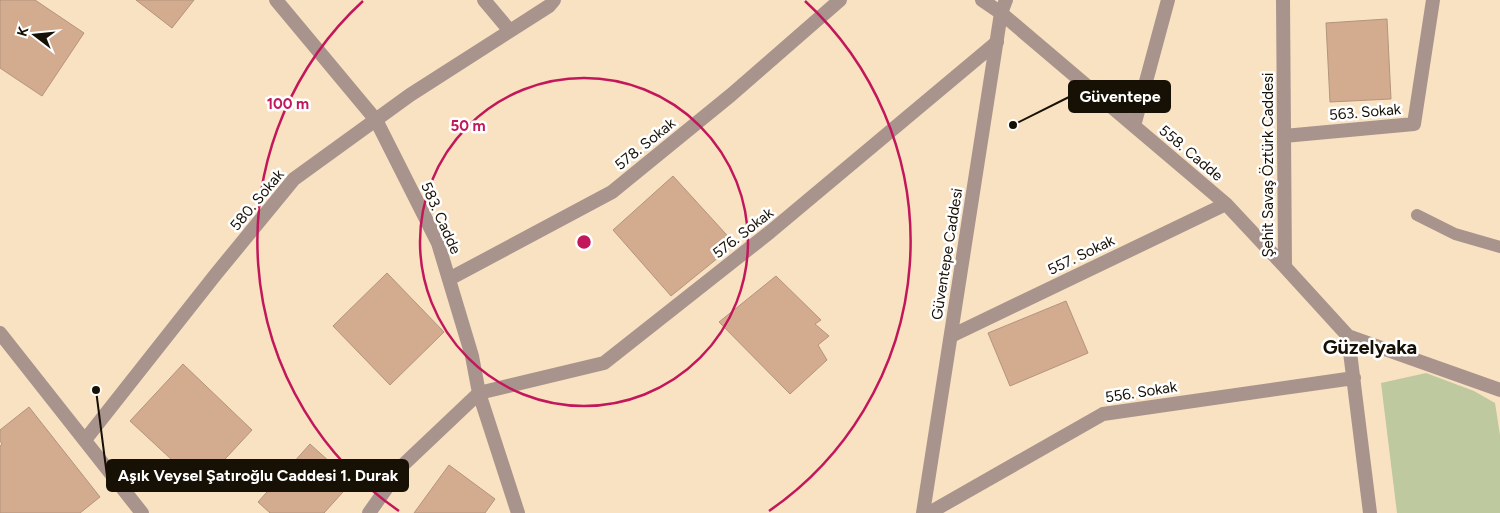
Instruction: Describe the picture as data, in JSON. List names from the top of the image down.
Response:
{
  "streets": {
    "street": [
      "563. Sokak",
      "578. Sokak",
      "558. Cadde",
      "Şehit Savaş Öztürk Caddesi",
      "580. Sokak",
      "583. Cadde",
      "576. Sokak",
      "Güventepe Caddesi",
      "557. Sokak",
      "556. Sokak"
    ]
  },
  "crossings": [
    ["563. Sokak", "Şehit Savaş Öztürk Caddesi"],
    ["578. Sokak", "583. Cadde"],
    ["558. Cadde", "Şehit Savaş Öztürk Caddesi"],
    ["558. Cadde", "Güventepe Caddesi"],
    ["558. Cadde", "557. Sokak"],
    ["580. Sokak", "583. Cadde"],
    ["583. Cadde", "576. Sokak"],
    ["576. Sokak", "Güventepe Caddesi"],
    ["Güventepe Caddesi", "557. Sokak"]
  ],
  "districts": ["Güzelyaka"],
  "places": ["Güventepe", "Aşık Veysel Şatıroğlu Caddesi 1. Durak"],
  "north": "left",
  "rings": ["100 m", "50 m"]
}
